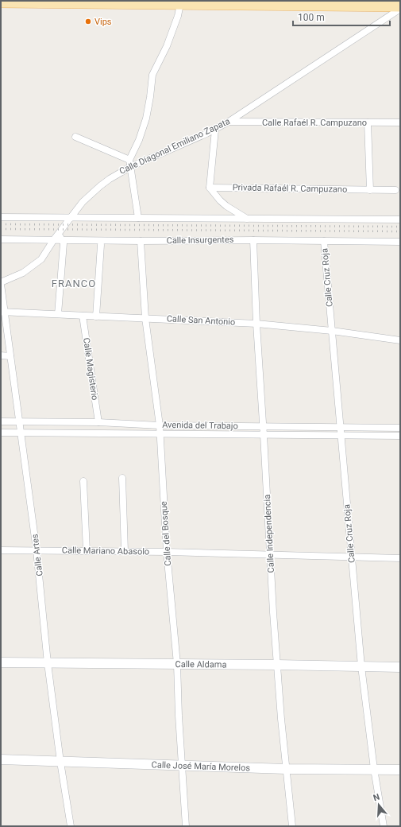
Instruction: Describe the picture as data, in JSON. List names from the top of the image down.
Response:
{
  "streets": {
    "street": [
      "Calle Rafaél R. Campuzano",
      "Calle Diagonal Emiliano Zapata",
      "Privada Rafaél R. Campuzano",
      "Calle Insurgentes",
      "Calle Cruz Roja",
      "Calle San Antonio",
      "Calle Magisterio",
      "Avenida del Trabajo",
      "Calle del Bosque",
      "Calle Independencia",
      "Calle Mariano Abasolo",
      "Calle Artes",
      "Calle Aldama",
      "Calle José María Morelos"
    ]
  },
  "crossings": [
    ["Calle Rafaél R. Campuzano", "Calle Diagonal Emiliano Zapata"],
    ["Calle Diagonal Emiliano Zapata", "Calle Insurgentes"],
    ["Calle Diagonal Emiliano Zapata", "Calle Artes"],
    ["Calle Insurgentes", "Calle Cruz Roja"],
    ["Calle Insurgentes", "Calle del Bosque"],
    ["Calle Insurgentes", "Calle Independencia"],
    ["Calle Cruz Roja", "Calle San Antonio"],
    ["Calle Cruz Roja", "Avenida del Trabajo"],
    ["Calle Cruz Roja", "Calle Mariano Abasolo"],
    ["Calle Cruz Roja", "Calle Aldama"],
    ["Calle Cruz Roja", "Calle José María Morelos"],
    ["Calle San Antonio", "Calle Magisterio"],
    ["Calle San Antonio", "Calle del Bosque"],
    ["Calle San Antonio", "Calle Independencia"],
    ["Calle San Antonio", "Calle Artes"],
    ["Calle Magisterio", "Avenida del Trabajo"],
    ["Avenida del Trabajo", "Calle del Bosque"],
    ["Avenida del Trabajo", "Calle Independencia"],
    ["Avenida del Trabajo", "Calle Artes"],
    ["Calle del Bosque", "Calle Mariano Abasolo"],
    ["Calle del Bosque", "Calle Aldama"],
    ["Calle del Bosque", "Calle José María Morelos"],
    ["Calle Independencia", "Calle Mariano Abasolo"],
    ["Calle Independencia", "Calle Aldama"],
    ["Calle Independencia", "Calle José María Morelos"],
    ["Calle Mariano Abasolo", "Calle Artes"],
    ["Calle Artes", "Calle Aldama"],
    ["Calle Artes", "Calle José María Morelos"]
  ],
  "districts": ["FRANCO"],
  "places": ["Vips"],
  "scale_bar": "100 m",
  "north": "top"
}
